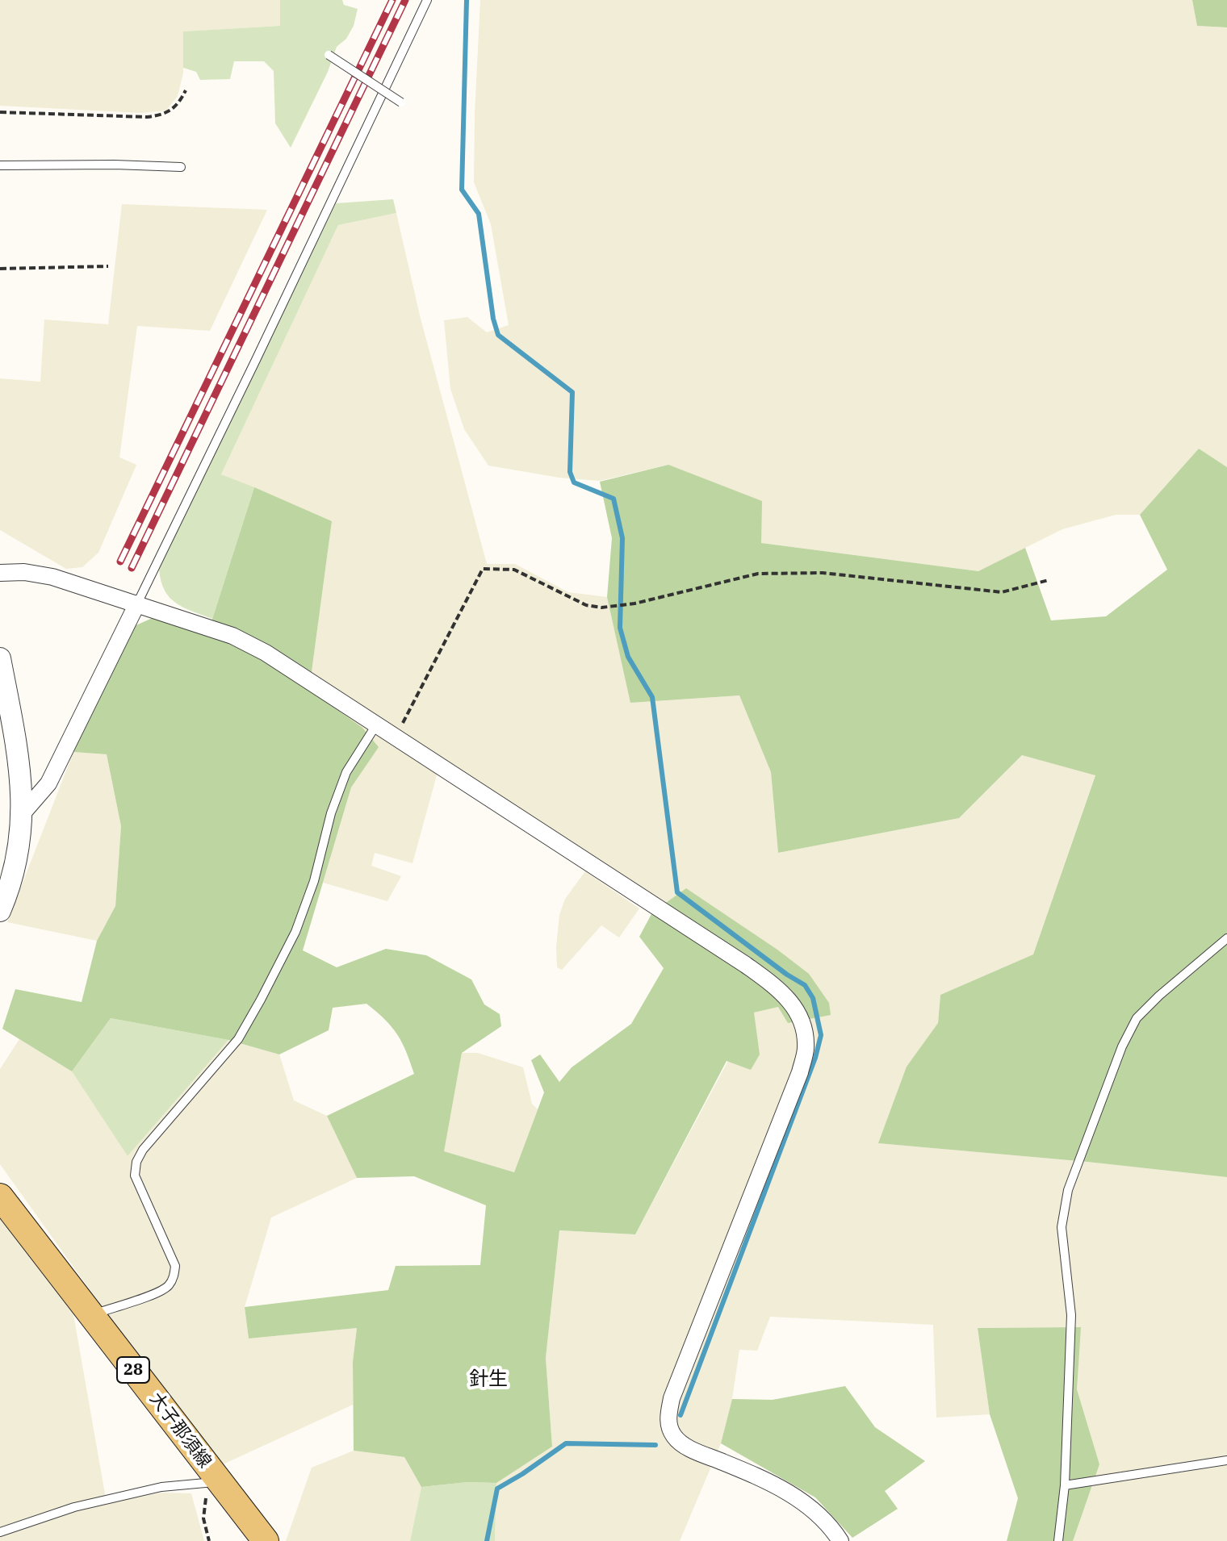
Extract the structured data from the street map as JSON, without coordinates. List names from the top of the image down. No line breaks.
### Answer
{"streets":{"main road":["28","大子那須線"]},"districts":["針生"]}
